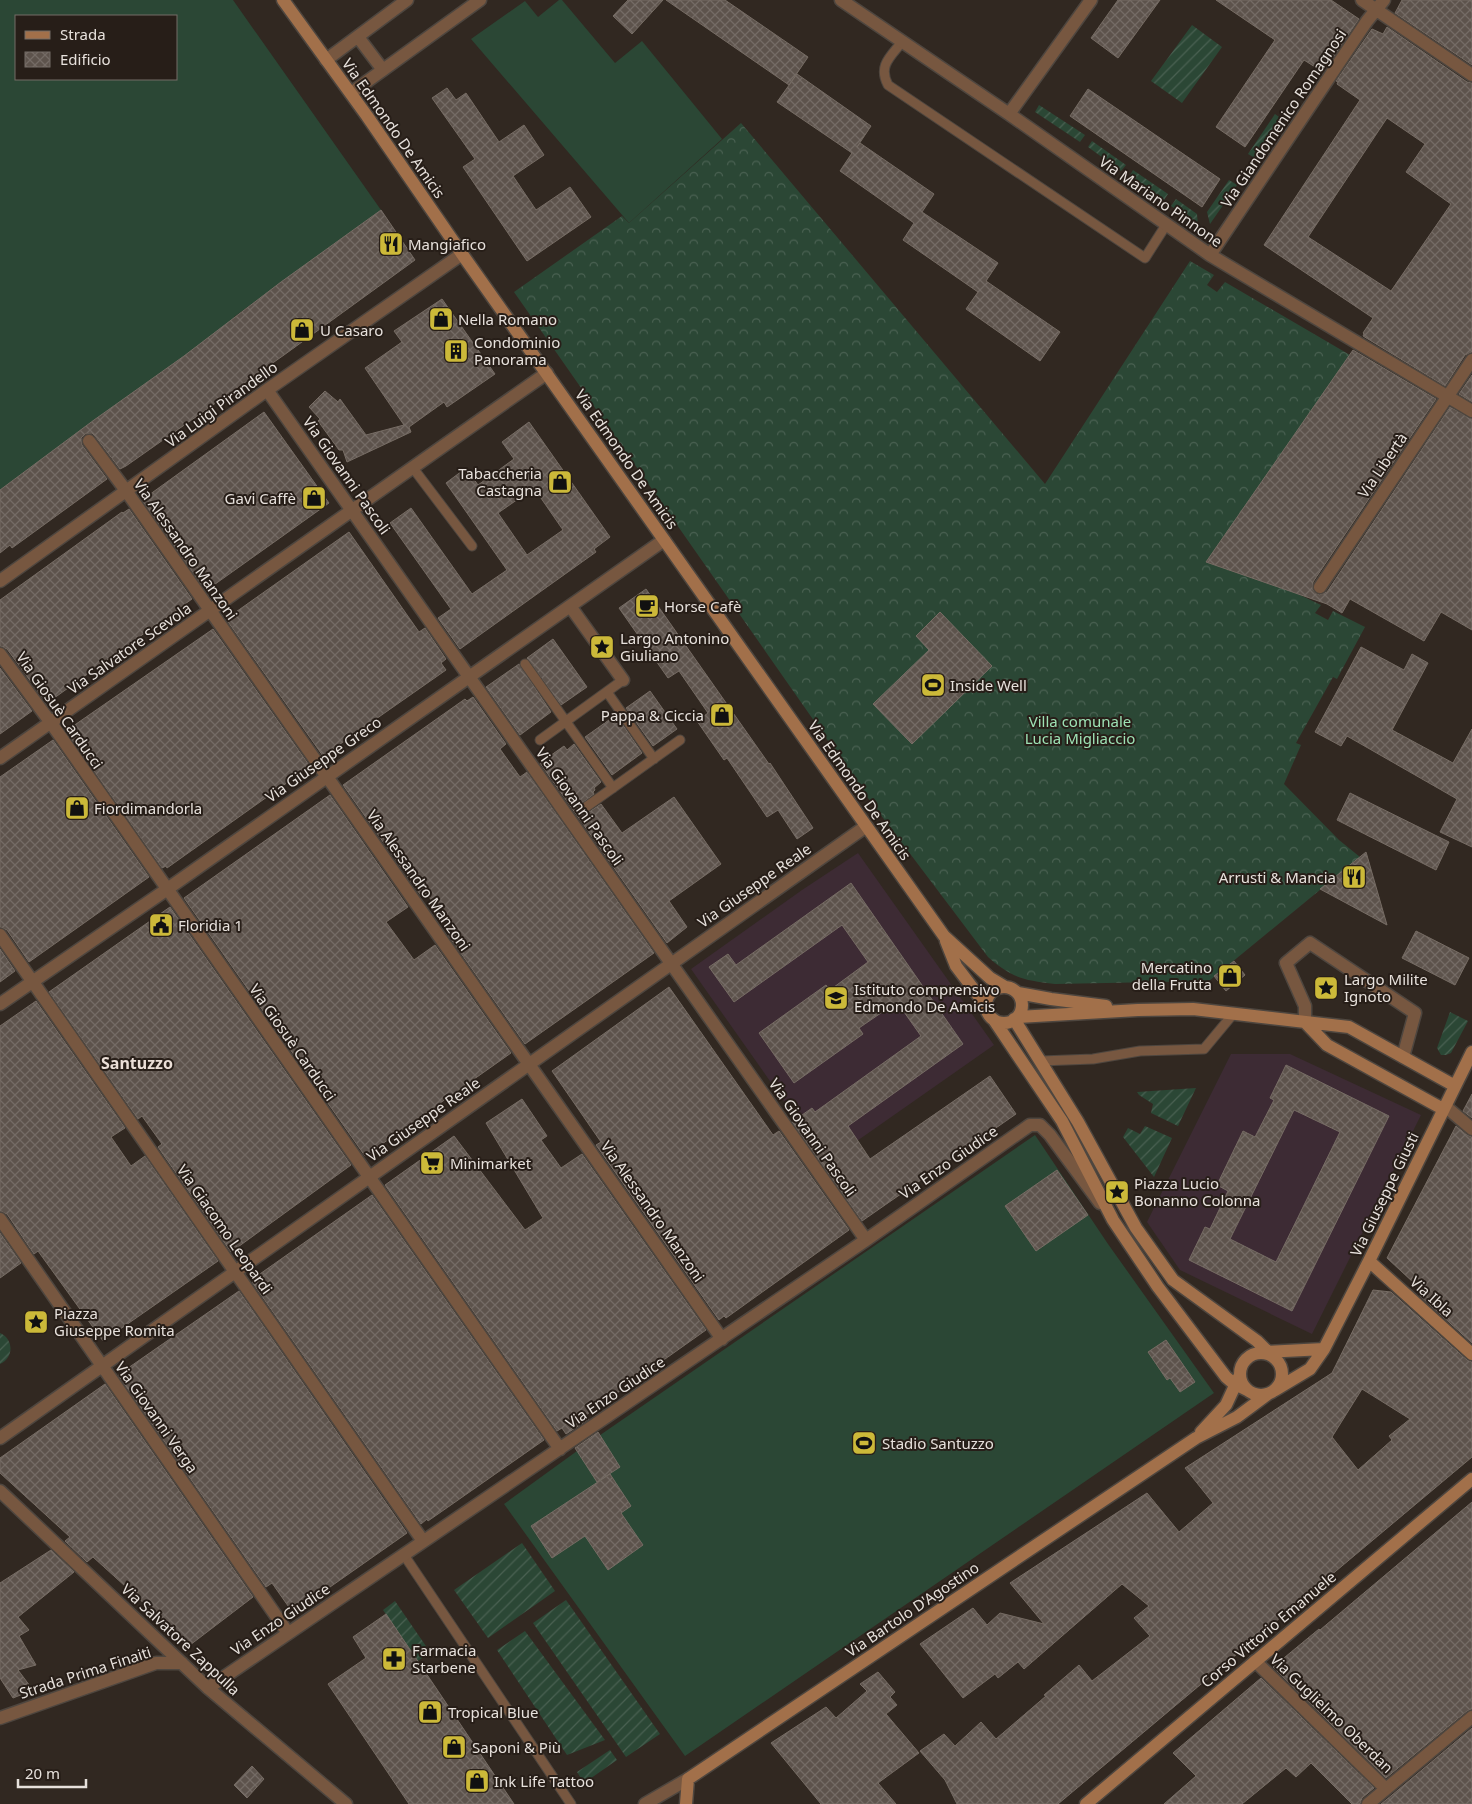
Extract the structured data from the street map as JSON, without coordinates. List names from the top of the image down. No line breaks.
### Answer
{"streets":{"main road":["Via Edmondo De Amicis","Via Giuseppe Giusti","Via Ibla","Via Bartolo D'Agostino","Corso Vittorio Emanuele"],"street":["Via Giandomenico Romagnosi","Via Mariano Pinnone","Via Luigi Pirandello","Via Libertà","Via Giovanni Pascoli","Via Alessandro Manzoni","Via Salvatore Scevola","Via Giosuè Carducci","Via Giuseppe Greco","Via Giuseppe Reale","Via Enzo Giudice","Via Giacomo Leopardi","Via Giovanni Verga","Via Salvatore Zappulla","Strada Prima Finaiti","Via Guglielmo Oberdan"]},"crossings":[["Via Giandomenico Romagnosi","Via Mariano Pinnone"],["Via Edmondo De Amicis","Via Luigi Pirandello"],["Via Edmondo De Amicis","Via Salvatore Scevola"],["Via Edmondo De Amicis","Via Giuseppe Greco"],["Via Edmondo De Amicis","Via Giuseppe Reale"],["Via Mariano Pinnone","Via Libertà"],["Via Luigi Pirandello","Via Giovanni Pascoli"],["Via Luigi Pirandello","Via Alessandro Manzoni"],["Via Giovanni Pascoli","Via Salvatore Scevola"],["Via Giovanni Pascoli","Via Giuseppe Greco"],["Via Giovanni Pascoli","Via Giuseppe Reale"],["Via Giovanni Pascoli","Via Enzo Giudice"],["Via Alessandro Manzoni","Via Salvatore Scevola"],["Via Alessandro Manzoni","Via Giuseppe Greco"],["Via Alessandro Manzoni","Via Giuseppe Reale"],["Via Alessandro Manzoni","Via Enzo Giudice"],["Via Salvatore Scevola","Via Giosuè Carducci"],["Via Giosuè Carducci","Via Giuseppe Greco"],["Via Giosuè Carducci","Via Giuseppe Reale"],["Via Giosuè Carducci","Via Enzo Giudice"],["Via Giuseppe Greco","Via Giacomo Leopardi"],["Via Giuseppe Reale","Via Giacomo Leopardi"],["Via Giuseppe Reale","Via Giovanni Verga"],["Via Enzo Giudice","Via Giacomo Leopardi"],["Via Enzo Giudice","Via Giovanni Verga"],["Via Enzo Giudice","Via Salvatore Zappulla"],["Via Giuseppe Giusti","Via Ibla"],["Via Giuseppe Giusti","Via Bartolo D'Agostino"],["Corso Vittorio Emanuele","Via Guglielmo Oberdan"],["Via Salvatore Zappulla","Strada Prima Finaiti"]],"districts":["Santuzzo"],"parks":["Villa comunale Lucia Migliaccio"],"places":{"restaurant":["Mangiafico","Arrusti & Mancia"],"shop":["Nella Romano","U Casaro","Tabaccheria Castagna","Gavi Caffè","Pappa & Ciccia","Fiordimandorla","Mercatino della Frutta","Tropical Blue","Saponi & Più","Ink Life Tattoo"],"building":["Condominio Panorama"],"cafe":["Horse Cafè"],"place":["Largo Antonino Giuliano","Largo Milite Ignoto","Piazza Lucio Bonanno Colonna","Piazza Giuseppe Romita"],"sports":["Inside Well","Stadio Santuzzo"],"public building":["Floridia 1"],"school or university":["Istituto comprensivo Edmondo De Amicis"],"supermarket":["Minimarket"],"pharmacy":["Farmacia Starbene"]},"legend":["Strada","Edificio"],"scale_bar":"20 m"}
